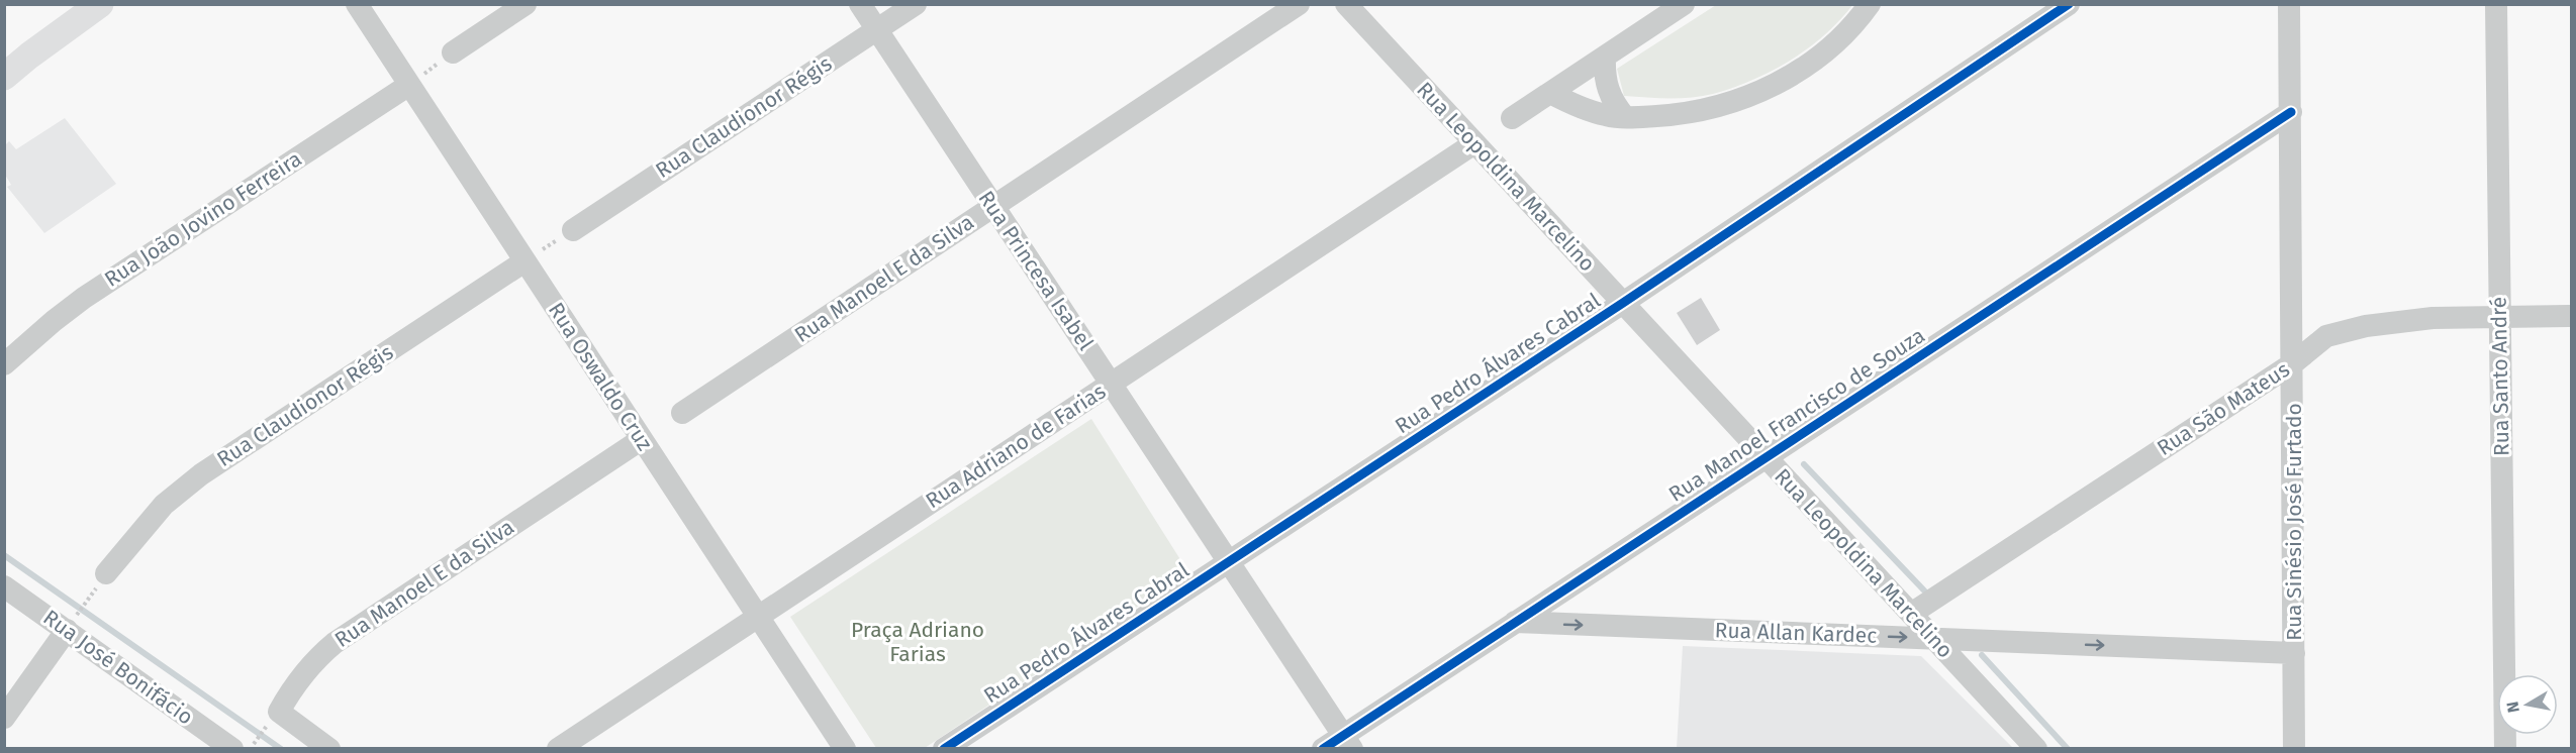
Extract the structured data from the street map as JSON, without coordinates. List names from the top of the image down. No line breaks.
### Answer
{"streets":{"street":["Rua Claudionor Régis","Rua Leopoldina Marcelino","Rua João Jovino Ferreira","Rua Princesa Isabel","Rua Manoel E da Silva","Rua Pedro Álvares Cabral","Rua Oswaldo Cruz","Rua Santo André","Rua São Mateus","Rua Manoel Francisco de Souza","Rua Adriano de Farias","Rua Sinésio José Furtado","Rua Allan Kardec","Rua José Bonifácio"]},"crossings":[["Rua Claudionor Régis","Rua Princesa Isabel"],["Rua Claudionor Régis","Rua Oswaldo Cruz"],["Rua Leopoldina Marcelino","Rua Pedro Álvares Cabral"],["Rua Leopoldina Marcelino","Rua São Mateus"],["Rua Leopoldina Marcelino","Rua Manoel Francisco de Souza"],["Rua Leopoldina Marcelino","Rua Adriano de Farias"],["Rua Leopoldina Marcelino","Rua Allan Kardec"],["Rua João Jovino Ferreira","Rua Oswaldo Cruz"],["Rua Princesa Isabel","Rua Manoel E da Silva"],["Rua Princesa Isabel","Rua Pedro Álvares Cabral"],["Rua Princesa Isabel","Rua Manoel Francisco de Souza"],["Rua Princesa Isabel","Rua Adriano de Farias"],["Rua Manoel E da Silva","Rua Oswaldo Cruz"],["Rua Oswaldo Cruz","Rua Adriano de Farias"],["Rua Santo André","Rua São Mateus"],["Rua São Mateus","Rua Sinésio José Furtado"],["Rua Manoel Francisco de Souza","Rua Sinésio José Furtado"],["Rua Manoel Francisco de Souza","Rua Allan Kardec"],["Rua Sinésio José Furtado","Rua Allan Kardec"]],"one_way":["Rua Allan Kardec"],"parks":["Praça Adriano Farias"],"north":"left"}
